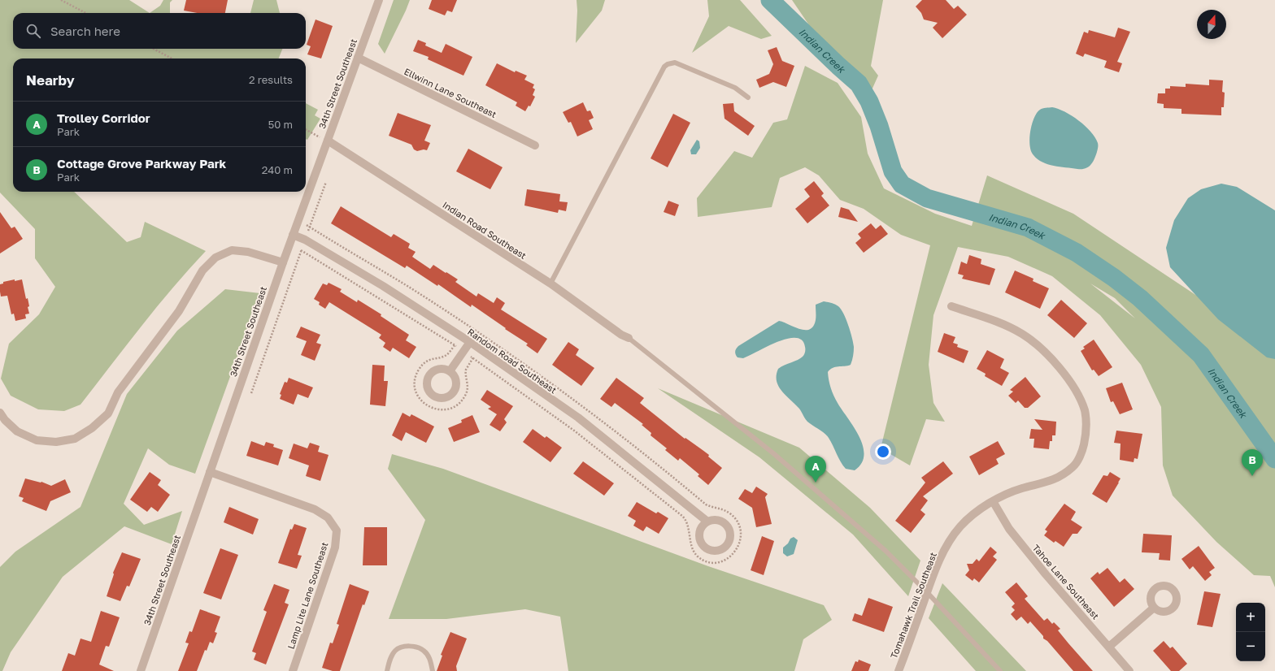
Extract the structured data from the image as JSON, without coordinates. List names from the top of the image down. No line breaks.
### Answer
{"streets":{"street":["34th Street Southeast","Ellwinn Lane Southeast","Indian Road Southeast","Random Road Southeast","Tahoe Lane Southeast","Lamp Lite Lane Southeast","Tomahawk Trail Southeast"]},"crossings":[["34th Street Southeast","Ellwinn Lane Southeast"],["34th Street Southeast","Indian Road Southeast"],["34th Street Southeast","Random Road Southeast"],["34th Street Southeast","Lamp Lite Lane Southeast"],["Tahoe Lane Southeast","Tomahawk Trail Southeast"]],"water":["Indian Creek"],"north":"top","page":{"search":"Search here","heading":["Nearby","2 results"],"list":[{"mark":"A","name":"Trolley Corridor","note":"Park","value":"50 m"},{"mark":"B","name":"Cottage Grove Parkway Park","note":"Park","value":"240 m"}],"pins":["B","A"],"map_buttons":["+","−"]}}
